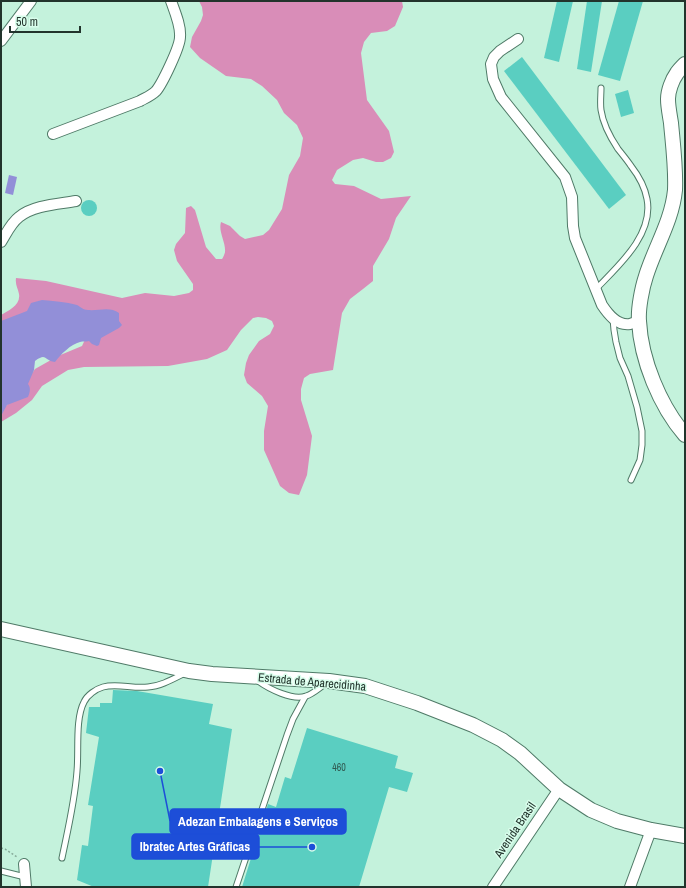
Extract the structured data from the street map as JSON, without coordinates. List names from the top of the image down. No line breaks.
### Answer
{"streets":{"street":["Estrada de Aparecidinha","Avenida Brasil"]},"crossings":[["Estrada de Aparecidinha","Avenida Brasil"]],"places":["Adezan Embalagens e Serviços","Ibratec Artes Gráficas"],"house_numbers":["460"],"scale_bar":"50 m"}
